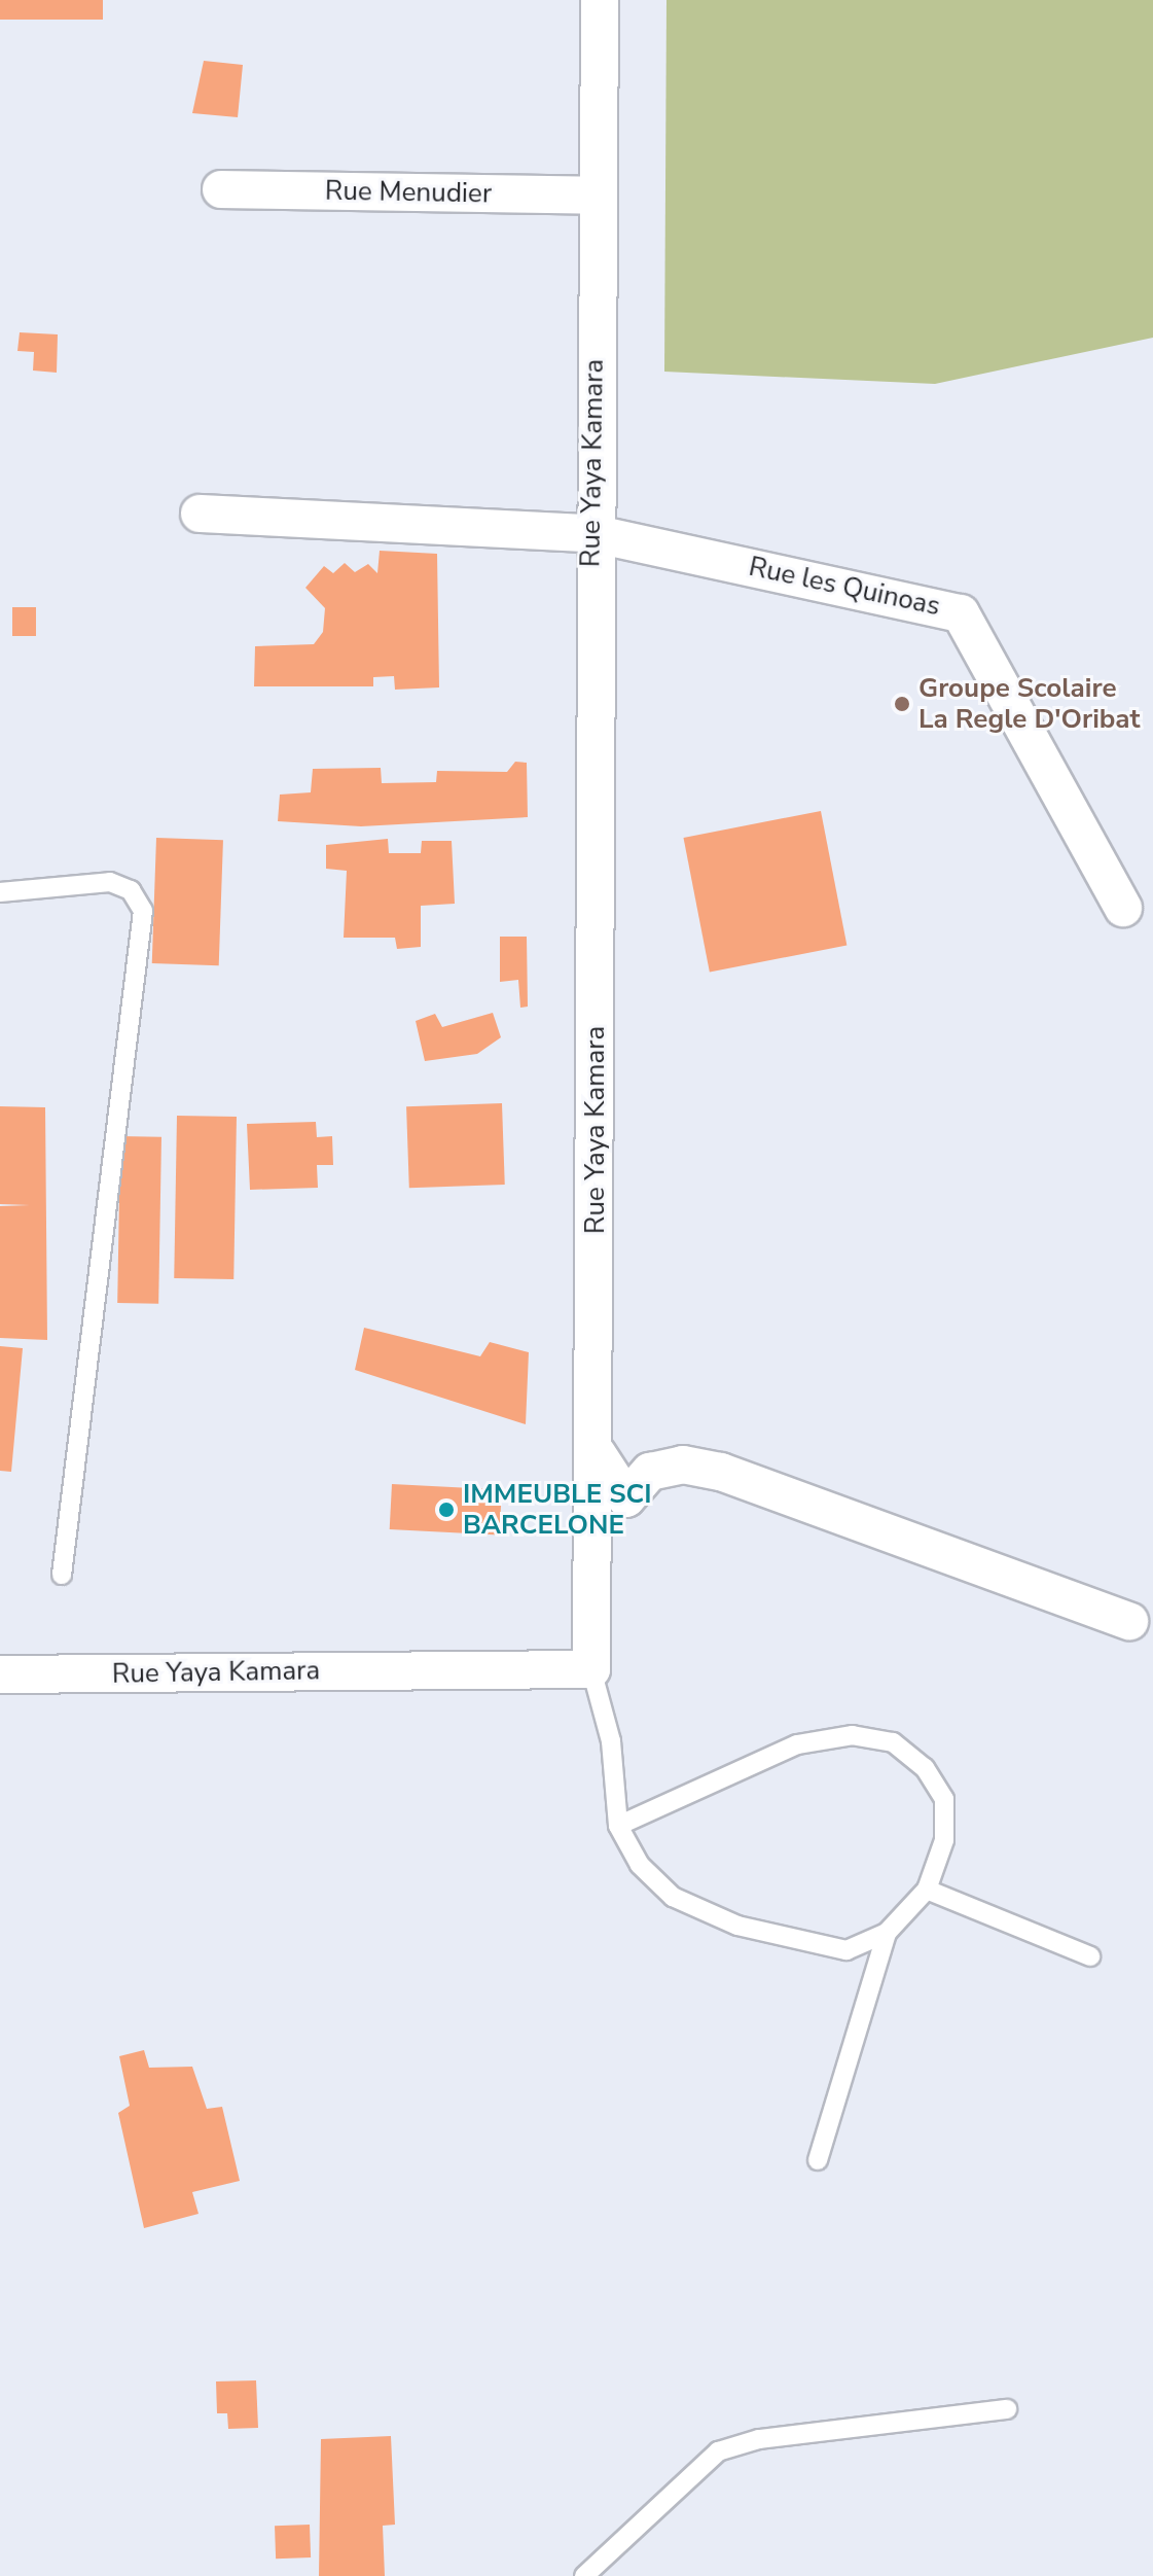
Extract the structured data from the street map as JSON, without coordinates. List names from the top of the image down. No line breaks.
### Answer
{"streets":{"street":["Rue Menudier","Rue Yaya Kamara","Rue les Quinoas"]},"crossings":[["Rue Menudier","Rue Yaya Kamara"],["Rue Yaya Kamara","Rue les Quinoas"]],"places":["Groupe Scolaire La Regle D'Oribat","IMMEUBLE SCI BARCELONE"]}
